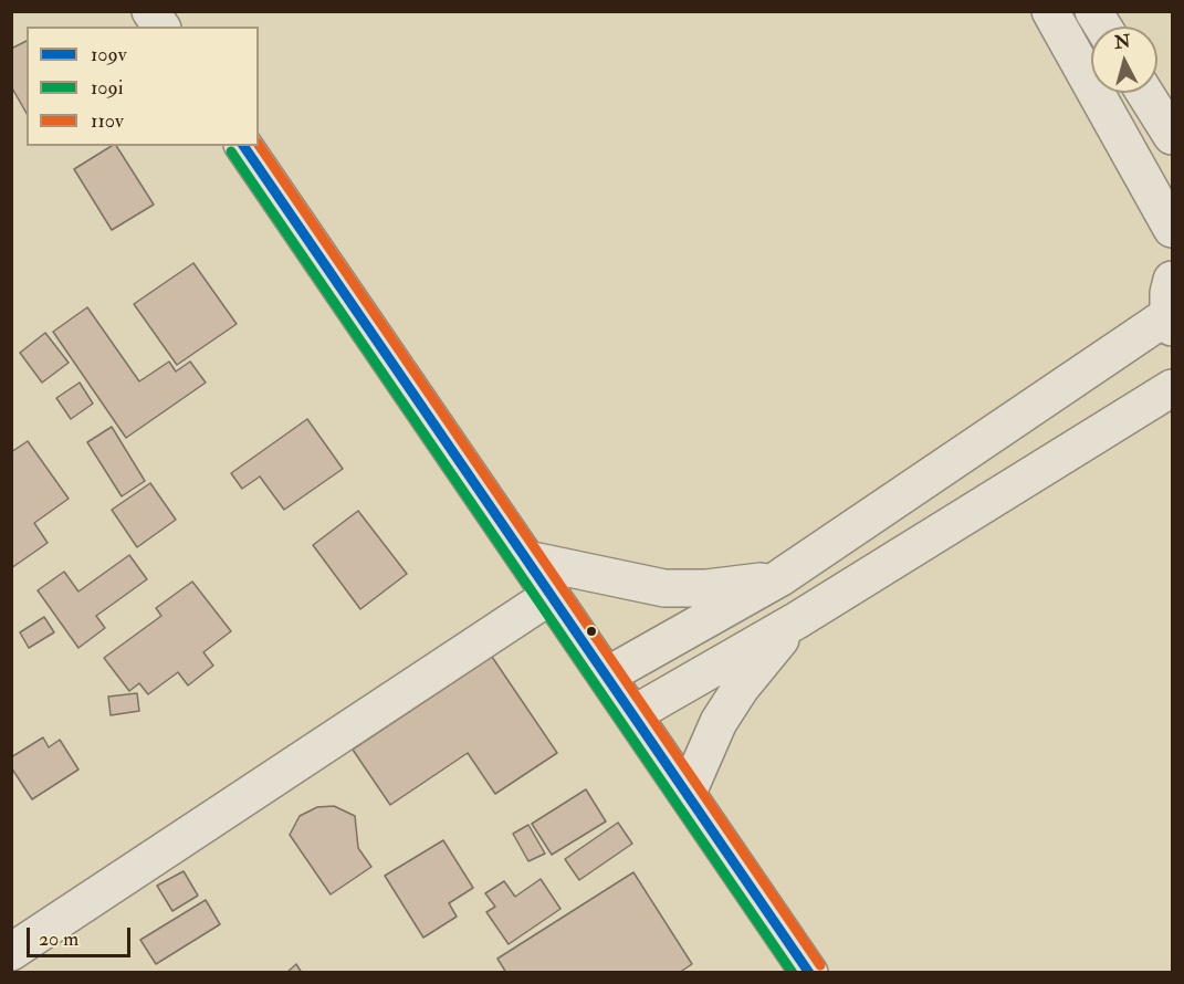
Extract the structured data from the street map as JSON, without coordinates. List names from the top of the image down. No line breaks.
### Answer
{"lines":["transit line 110v","transit line 109v","transit line 109i"],"legend":["109v","109i","110v"],"scale_bar":"20 m","north":"top"}
